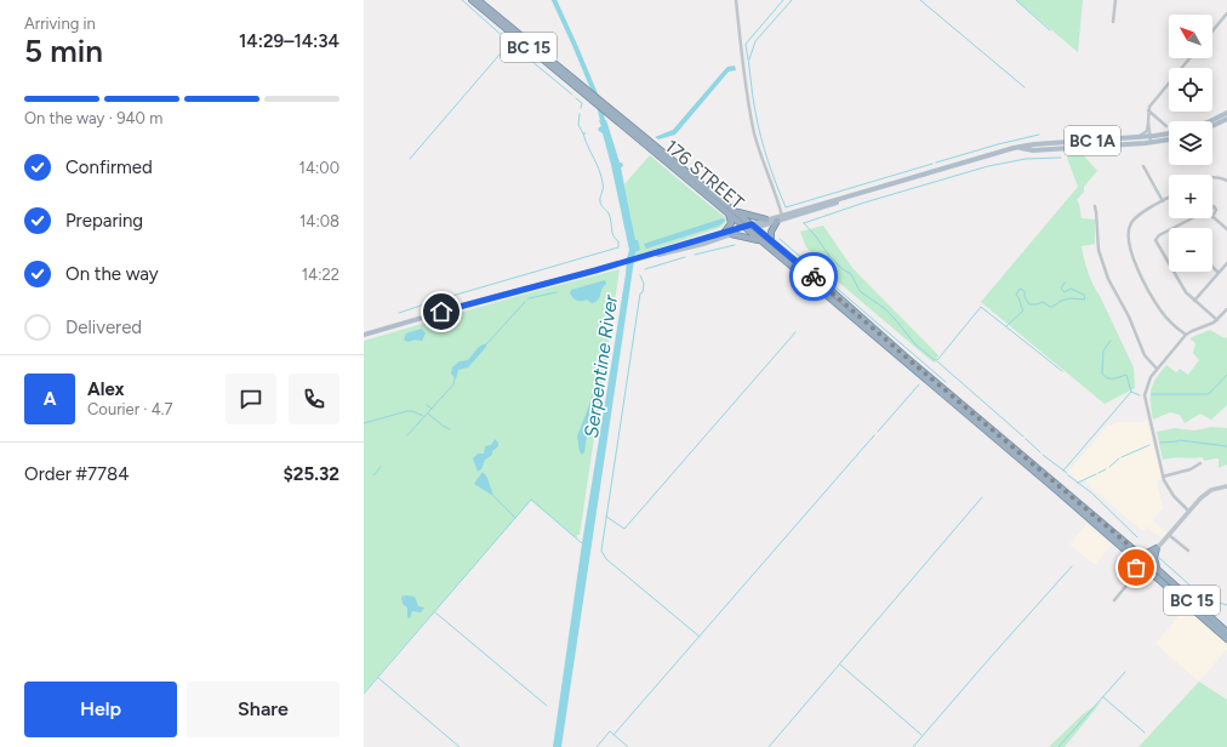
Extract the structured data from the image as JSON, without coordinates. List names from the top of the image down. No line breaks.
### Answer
{"streets":{"highway":["BC 15","176 STREET"],"main road":["BC 1A"]},"crossings":[["BC 15","176 STREET"],["BC 1A","176 STREET"]],"water":["Serpentine River"],"north":"top left","page":{"heading":["5 min","Arriving in","14:29–14:34"],"panel":["Alex","Courier · 4.7","Order #7784","$25.32"],"map_buttons":["+","−"],"bar":"On the way · 940 m","list":[["Confirmed","14:00"],["Preparing","14:08"],["On the way","14:22"],"Delivered"],"round":"A","buttons":["Help","Share"]}}
